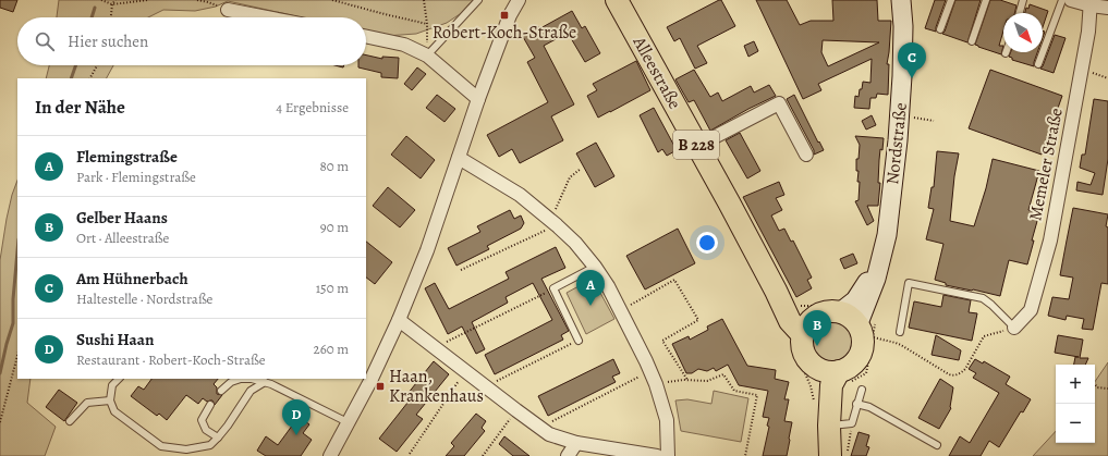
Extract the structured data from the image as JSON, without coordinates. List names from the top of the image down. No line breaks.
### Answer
{"streets":{"main road":["Alleestraße","B 228"],"street":["Nordstraße","Memeler Straße"]},"crossings":[["Alleestraße","Nordstraße"],["Alleestraße","B 228"],["Nordstraße","B 228"]],"places":{"transit":["Robert-Koch-Straße","Haan, Krankenhaus"]},"north":"bottom right","page":{"search":"Hier suchen","pins":["C","A","B","D"],"heading":["In der Nähe","4 Ergebnisse"],"list":[{"mark":"A","name":"Flemingstraße","note":"Park · Flemingstraße","value":"80 m"},{"mark":"B","name":"Gelber Haans","note":"Ort · Alleestraße","value":"90 m"},{"mark":"C","name":"Am Hühnerbach","note":"Haltestelle · Nordstraße","value":"150 m"},{"mark":"D","name":"Sushi Haan","note":"Restaurant · Robert-Koch-Straße","value":"260 m"}],"map_buttons":["+","−"]}}
